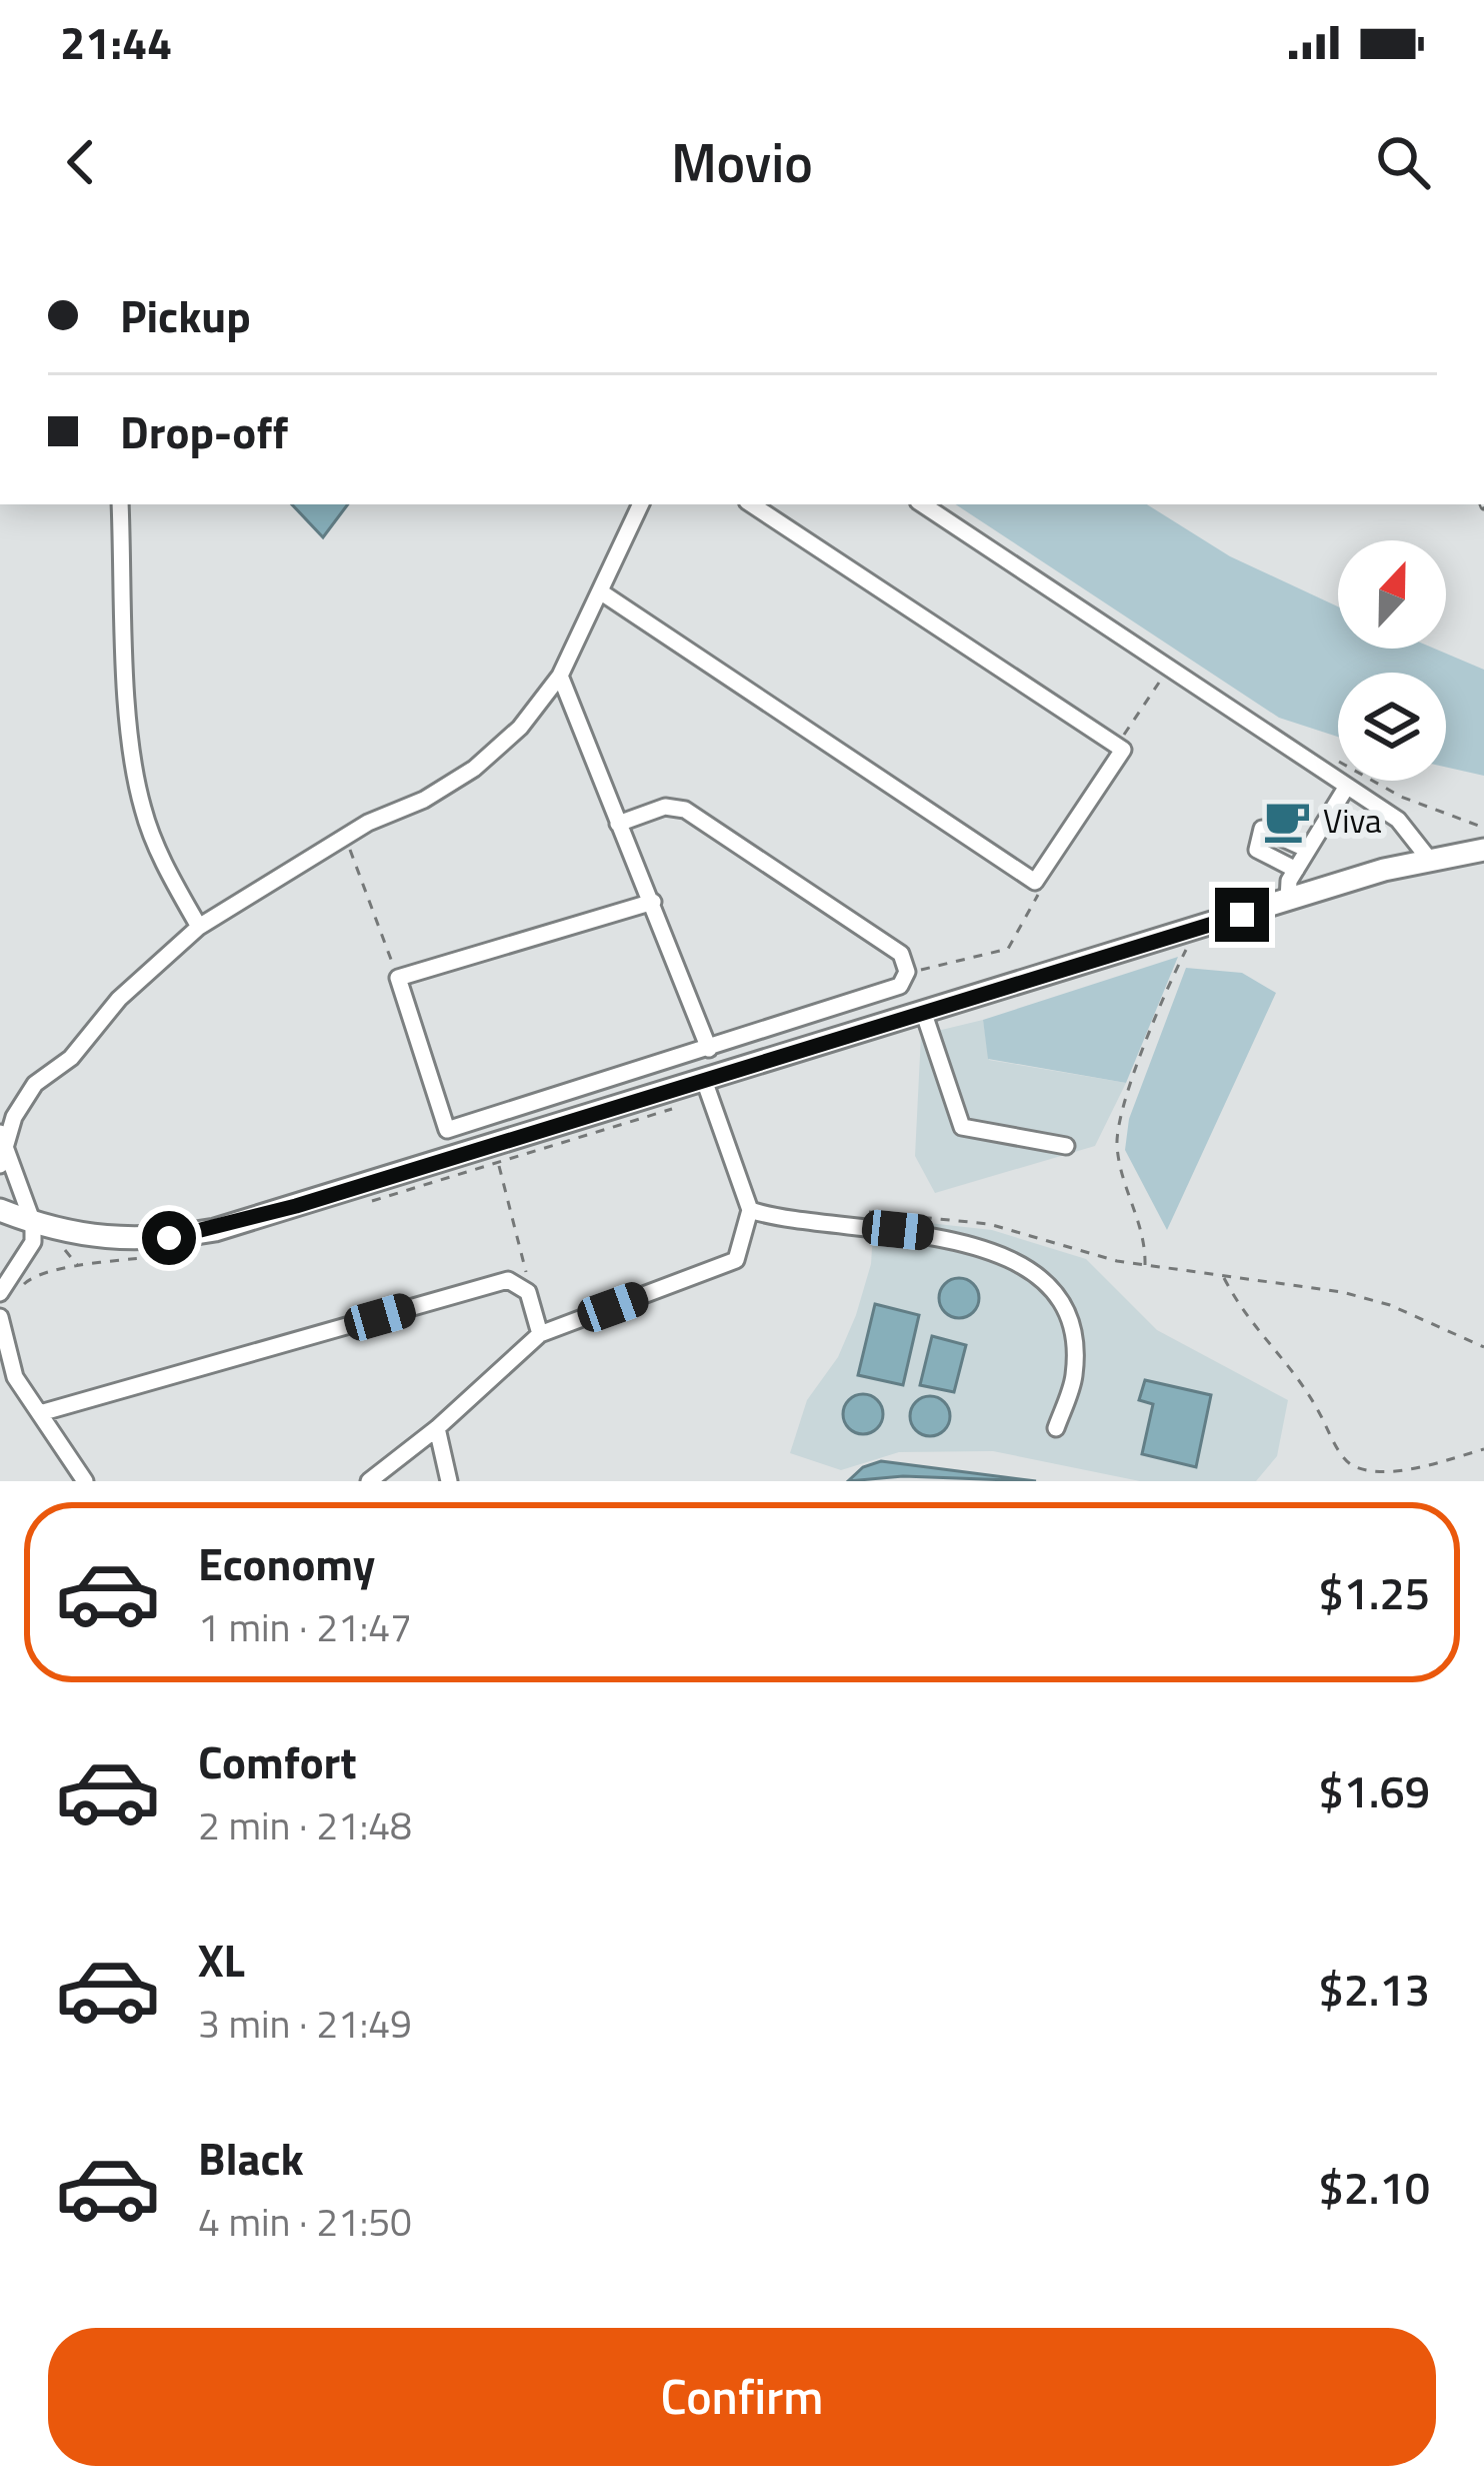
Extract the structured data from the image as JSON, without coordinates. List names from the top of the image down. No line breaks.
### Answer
{"places":{"cafe":["Viva"]},"north":"top","page":{"status":"21:44","header":"Movio","banner":["Pickup","Drop-off"],"list":[{"name":"Economy","note":"1 min · 21:47","value":"$1.25"},{"name":"Comfort","note":"2 min · 21:48","value":"$1.69"},{"name":"XL","note":"3 min · 21:49","value":"$2.13"},{"name":"Black","note":"4 min · 21:50","value":"$2.10"}],"buttons":"Confirm"}}
